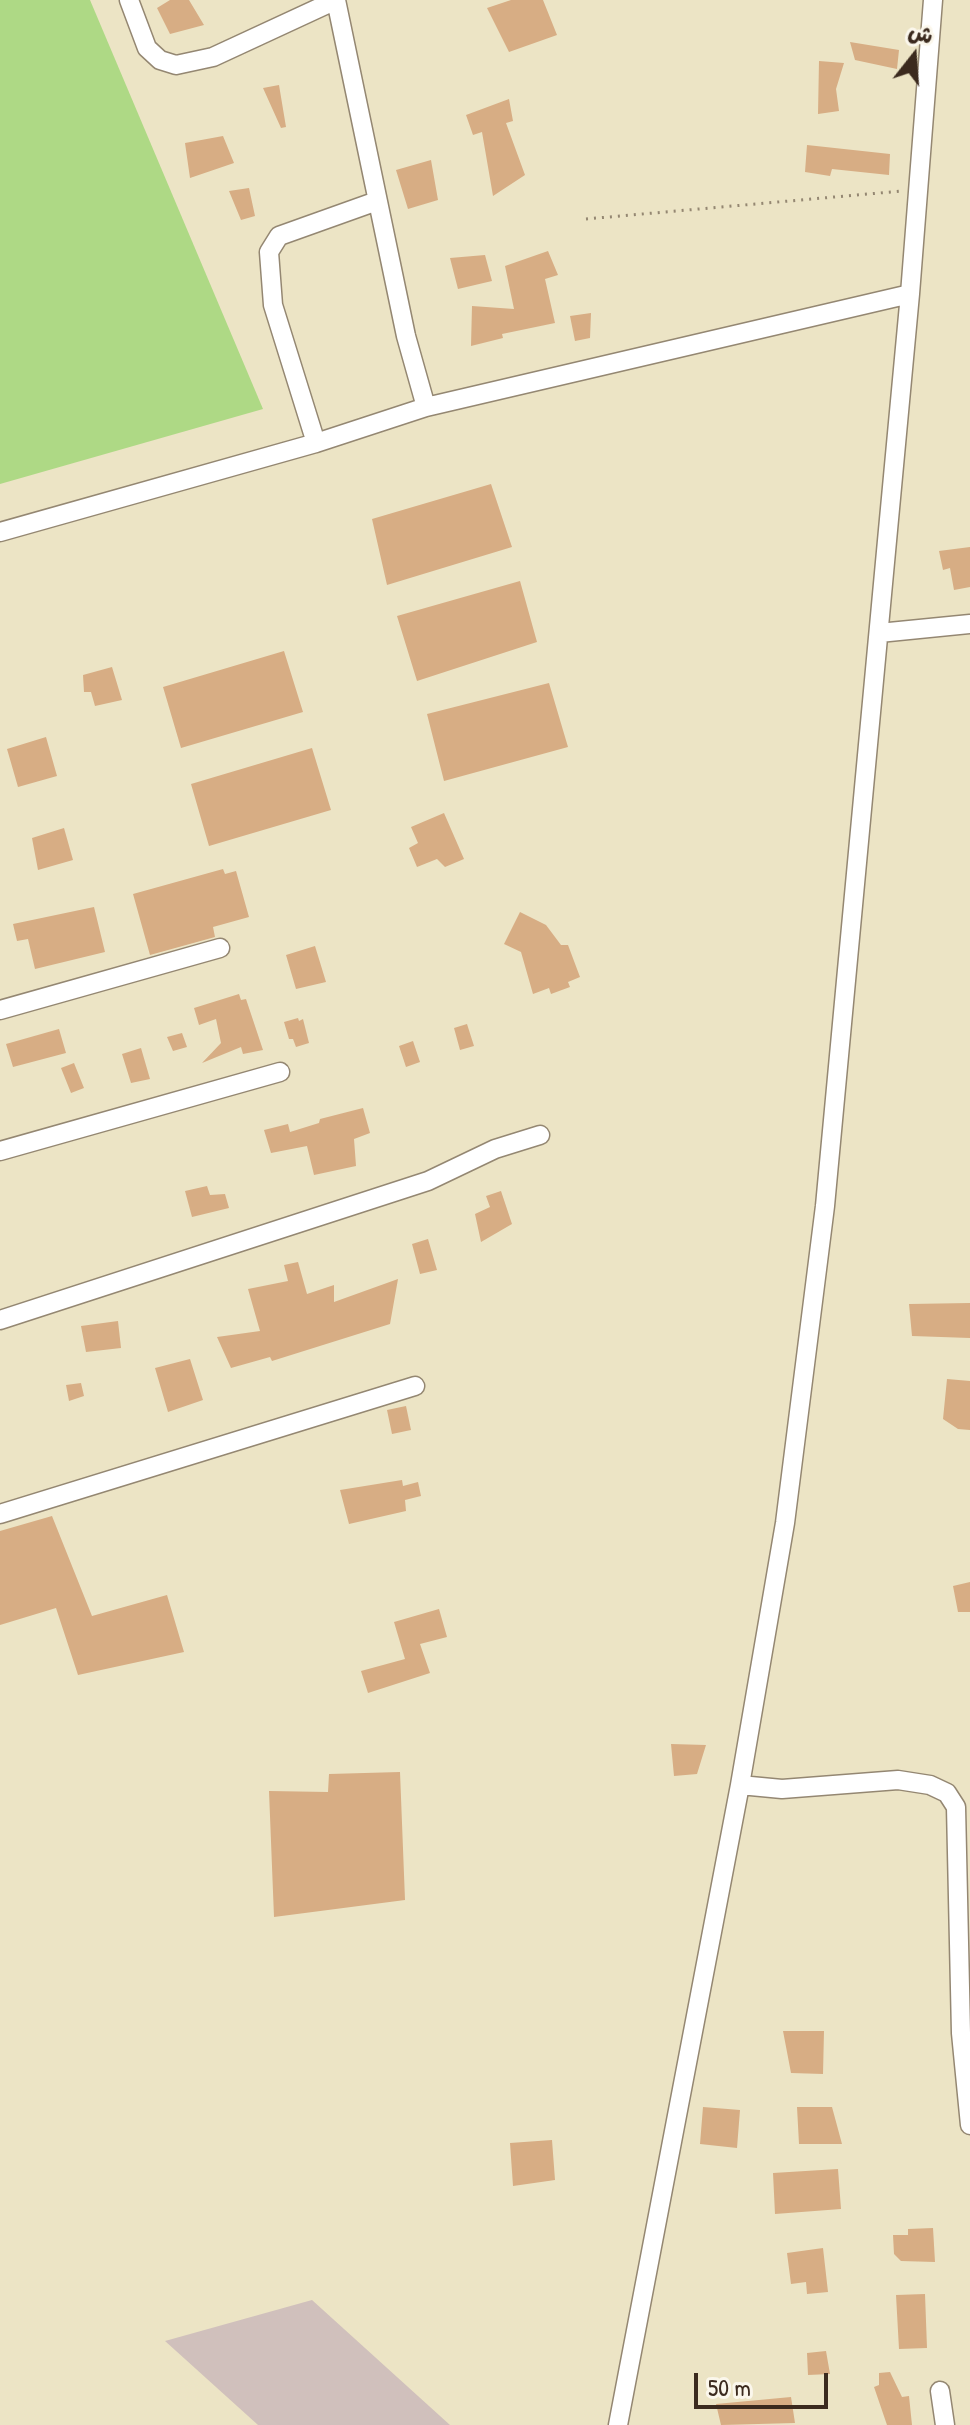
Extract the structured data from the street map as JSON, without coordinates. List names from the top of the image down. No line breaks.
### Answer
{"scale_bar":"50 m","north":"top"}
